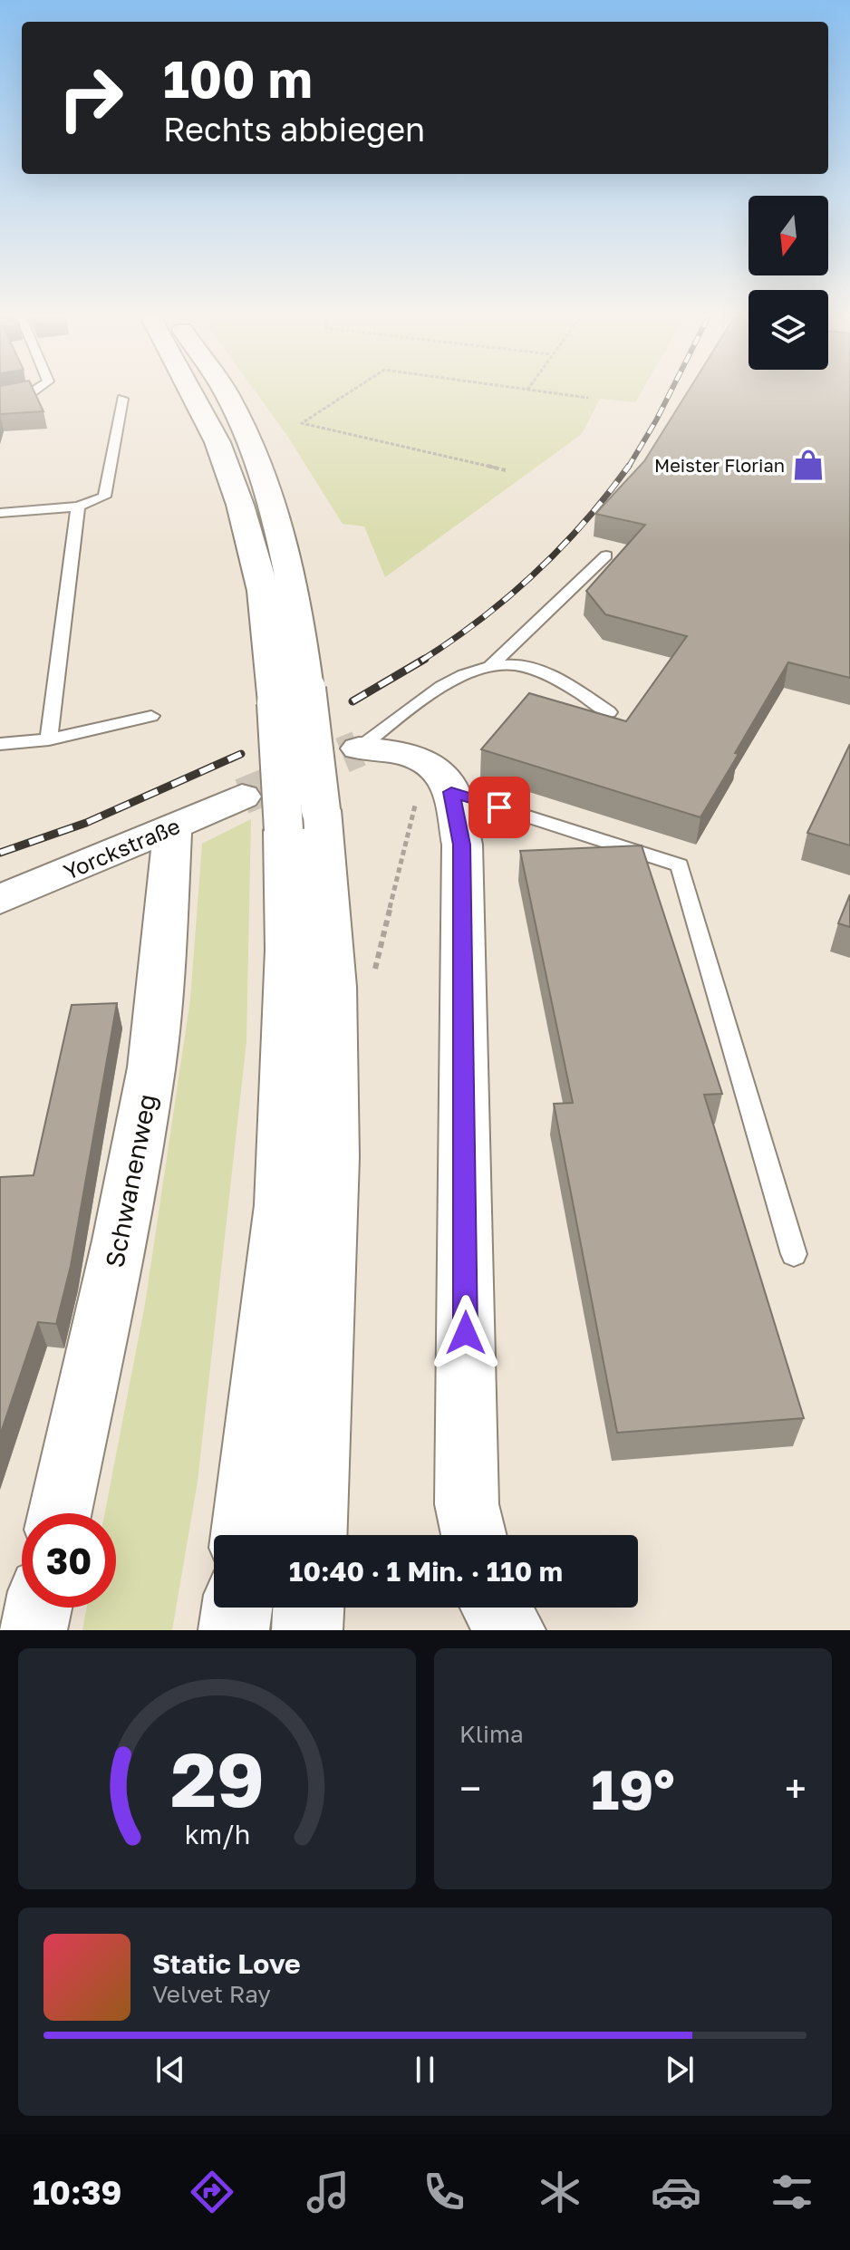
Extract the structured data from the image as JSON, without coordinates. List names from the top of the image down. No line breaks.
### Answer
{"streets":{"street":["Yorckstraße","Schwanenweg"]},"crossings":[["Yorckstraße","Schwanenweg"]],"places":{"shop":["Meister Florian"]},"north":"bottom","page":{"turn":["100 m","Rechts abbiegen"],"limit":"30","trip":"10:40 · 1 Min. · 110 m","tile":"Klima","heat":["−","19°","+"],"song":["Static Love","Velvet Ray"],"tabs":"10:39","gauge":["29","km/h"]}}
